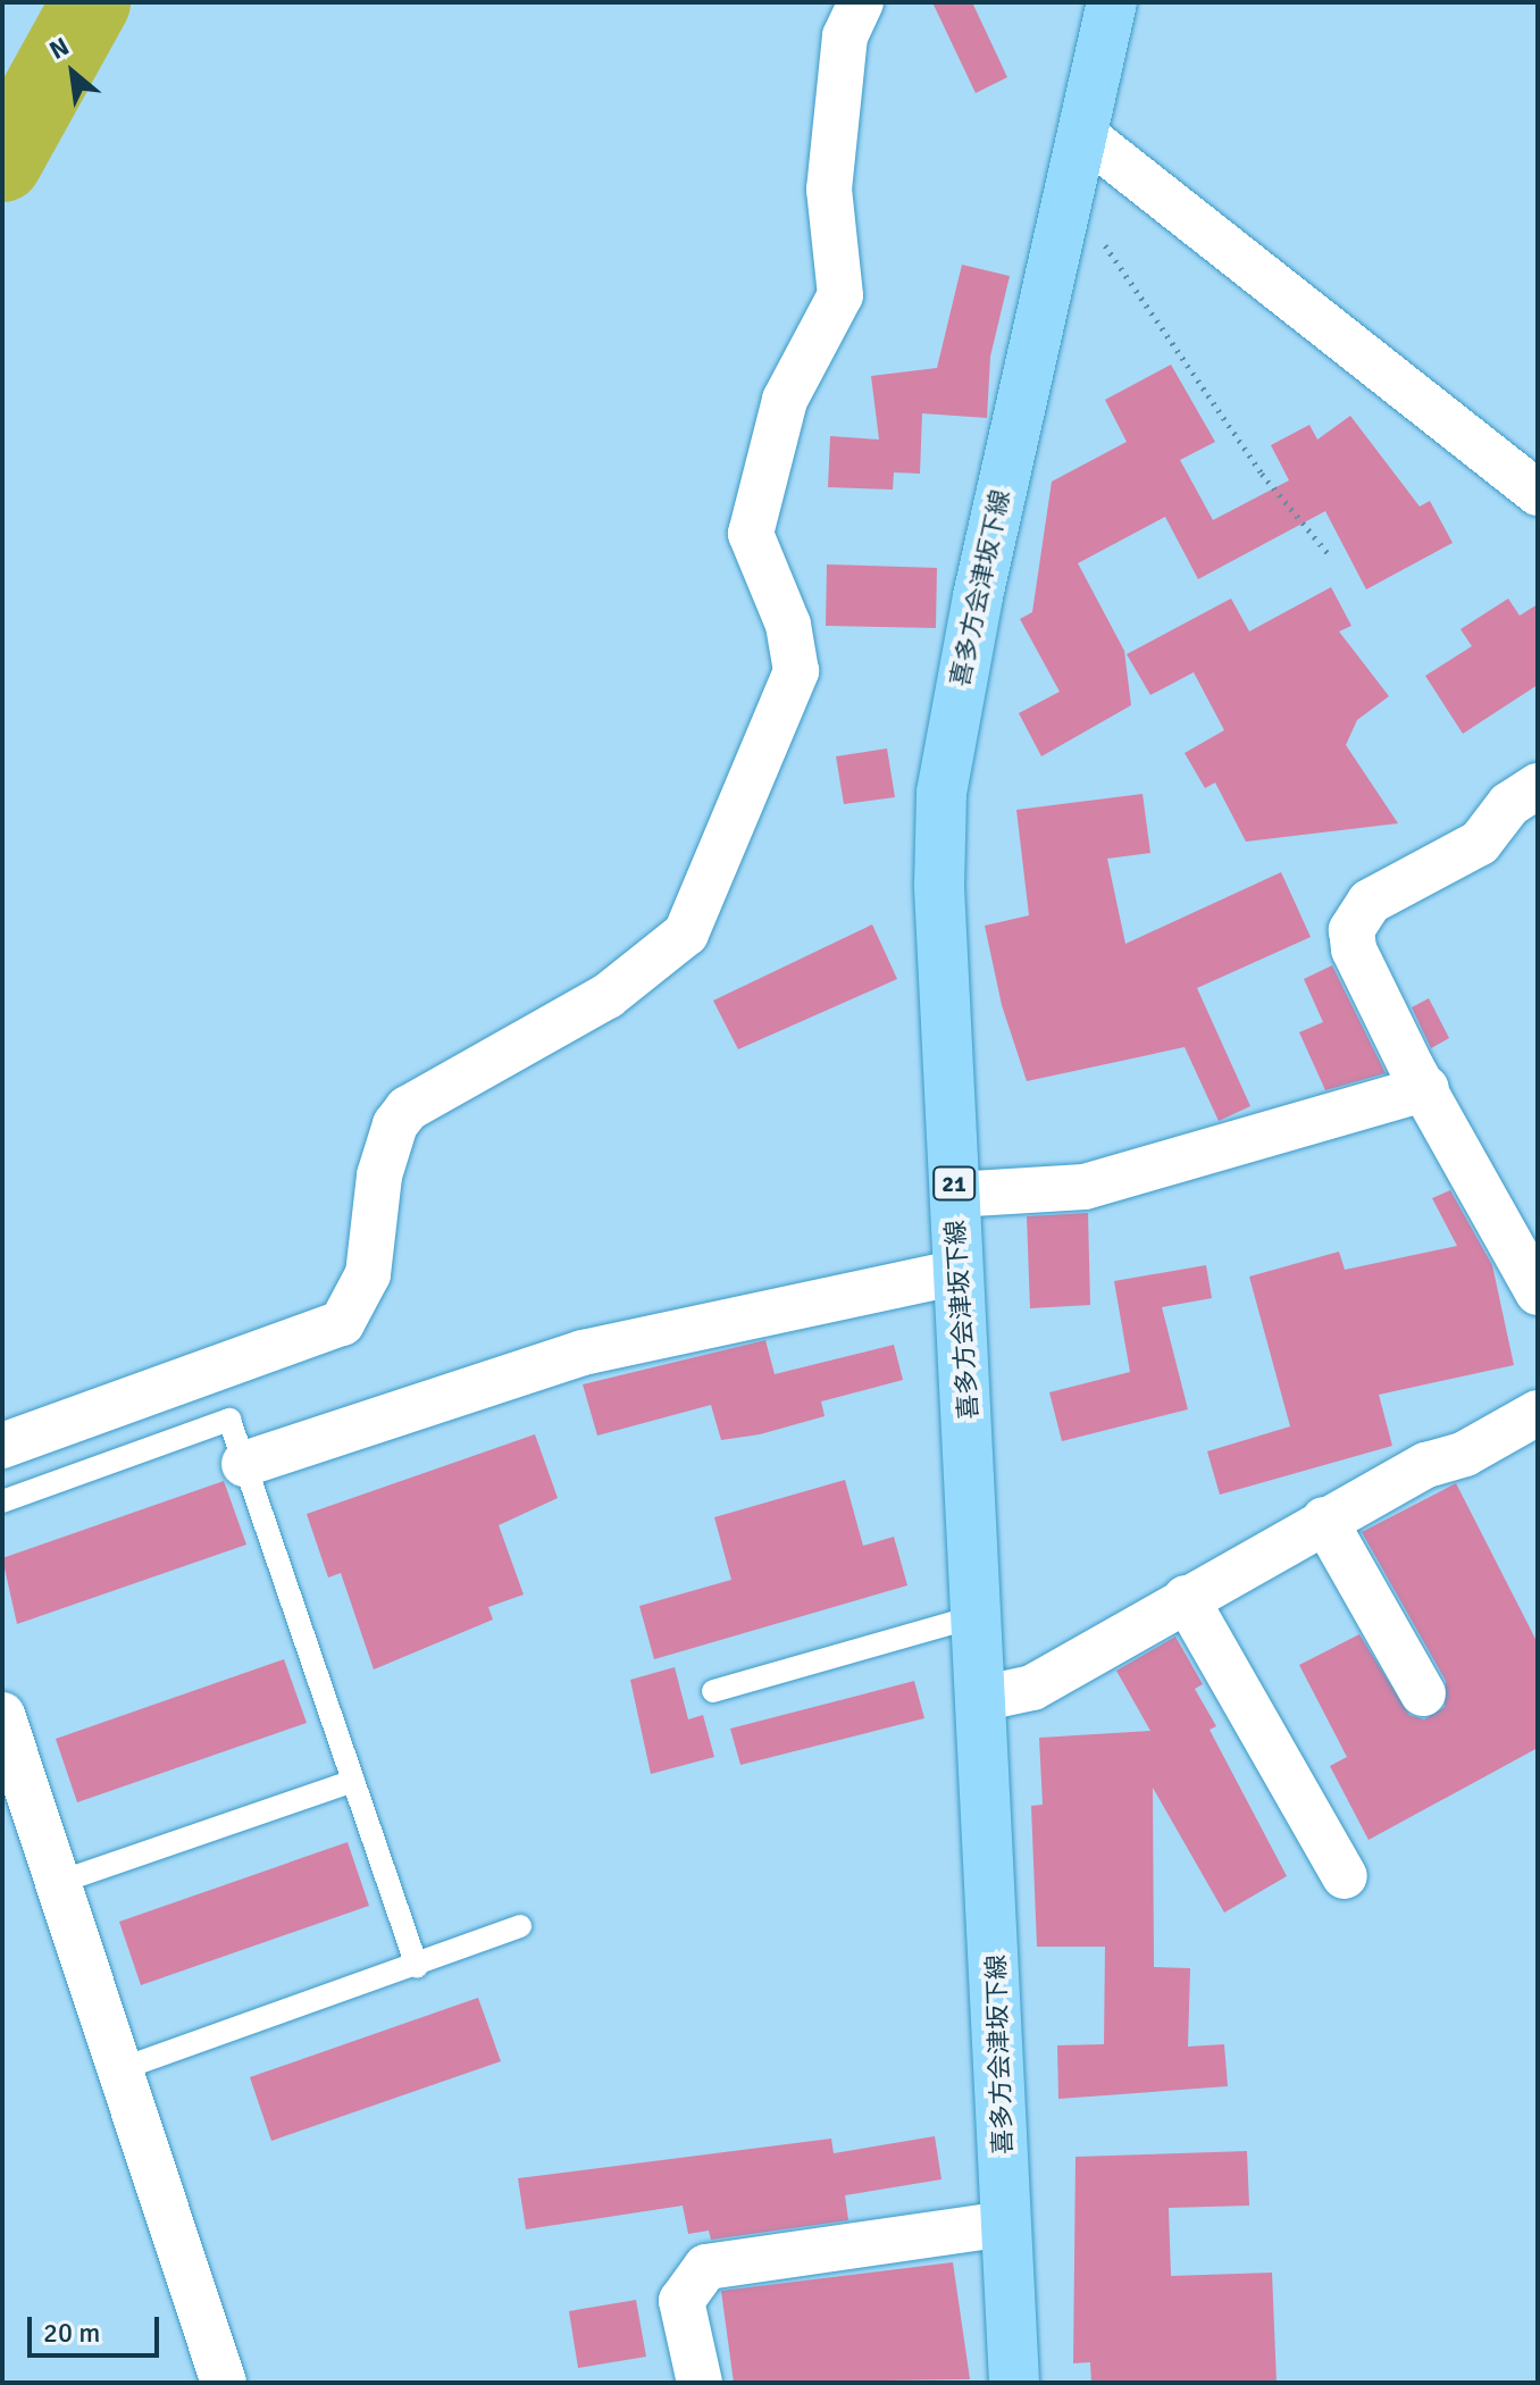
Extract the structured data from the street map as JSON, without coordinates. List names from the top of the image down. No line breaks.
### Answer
{"streets":{"main road":["喜多方会津坂下線","21"]},"scale_bar":"20 m","north":"top left"}
